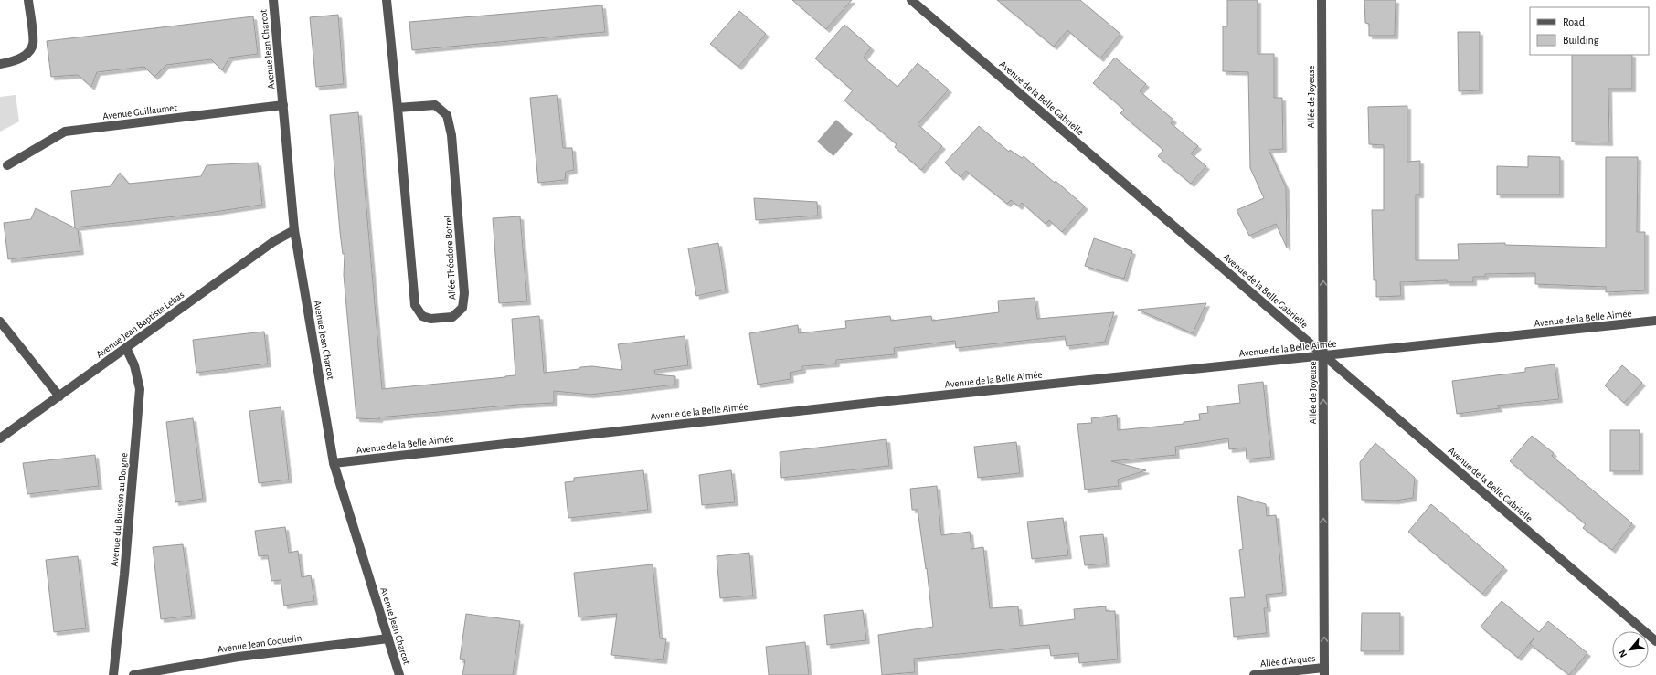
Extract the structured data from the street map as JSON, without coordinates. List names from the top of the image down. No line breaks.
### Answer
{"streets":{"street":["Avenue Jean Charcot","Allée de Joyeuse","Avenue de la Belle Gabrielle","Avenue Guillaumet","Allée Théodore Botrel","Avenue de la Belle Aimée","Avenue Jean Baptiste Lebas","Avenue du Buisson au Borgne","Avenue Jean Coquelin","Allée d'Arques"]},"crossings":[["Avenue Jean Charcot","Avenue Guillaumet"],["Avenue Jean Charcot","Avenue de la Belle Aimée"],["Avenue Jean Charcot","Avenue Jean Baptiste Lebas"],["Avenue Jean Charcot","Avenue Jean Coquelin"],["Allée de Joyeuse","Avenue de la Belle Gabrielle"],["Allée de Joyeuse","Avenue de la Belle Aimée"],["Allée de Joyeuse","Allée d'Arques"],["Avenue de la Belle Gabrielle","Avenue de la Belle Aimée"],["Avenue Jean Baptiste Lebas","Avenue du Buisson au Borgne"]],"one_way":["Allée de Joyeuse"],"legend":["Road","Building"],"north":"bottom left"}
